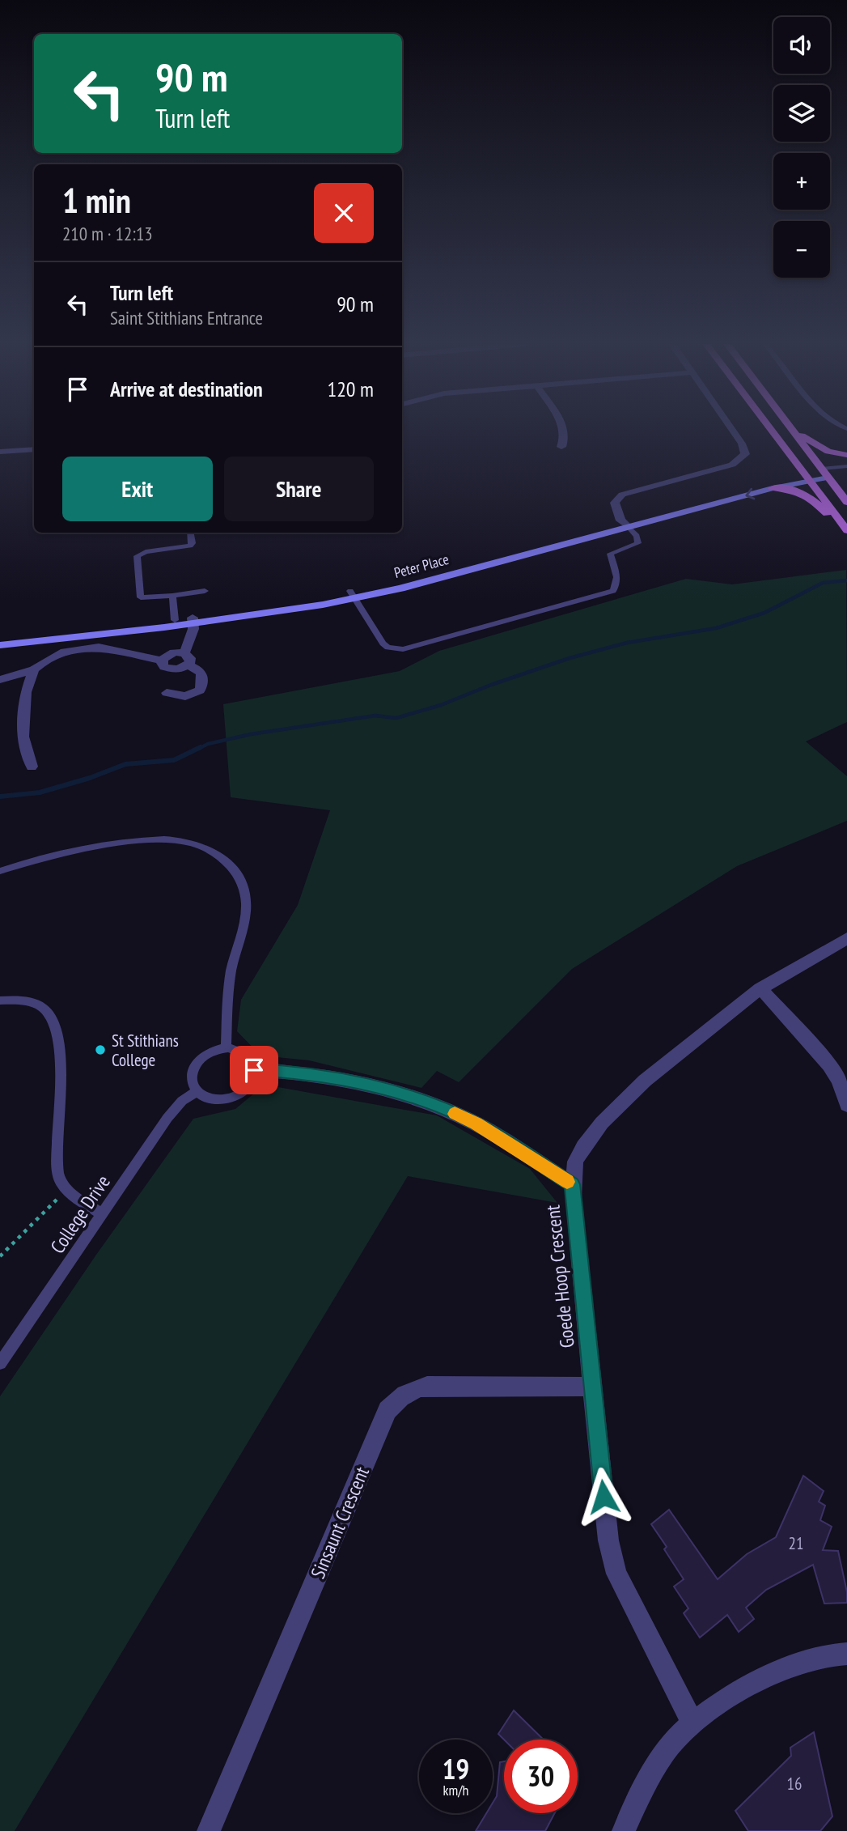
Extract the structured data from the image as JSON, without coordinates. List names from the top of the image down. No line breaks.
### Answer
{"streets":{"main road":["Peter Place"],"street":["Goede Hoop Crescent","Sinsaunt Crescent"],"lane":["College Drive"]},"crossings":[["Goede Hoop Crescent","Sinsaunt Crescent"]],"places":["St Stithians College"],"house_numbers":["21","16"],"page":{"map_buttons":["+","−"],"turn":["90 m","Turn left"],"heading":["1 min","210 m · 12:13"],"list":[{"name":"Turn left","note":"Saint Stithians Entrance","value":"90 m"},{"name":"Arrive at destination","value":"120 m"}],"buttons":["Exit","Share"],"speed":"19 km/h","limit":"30"}}
